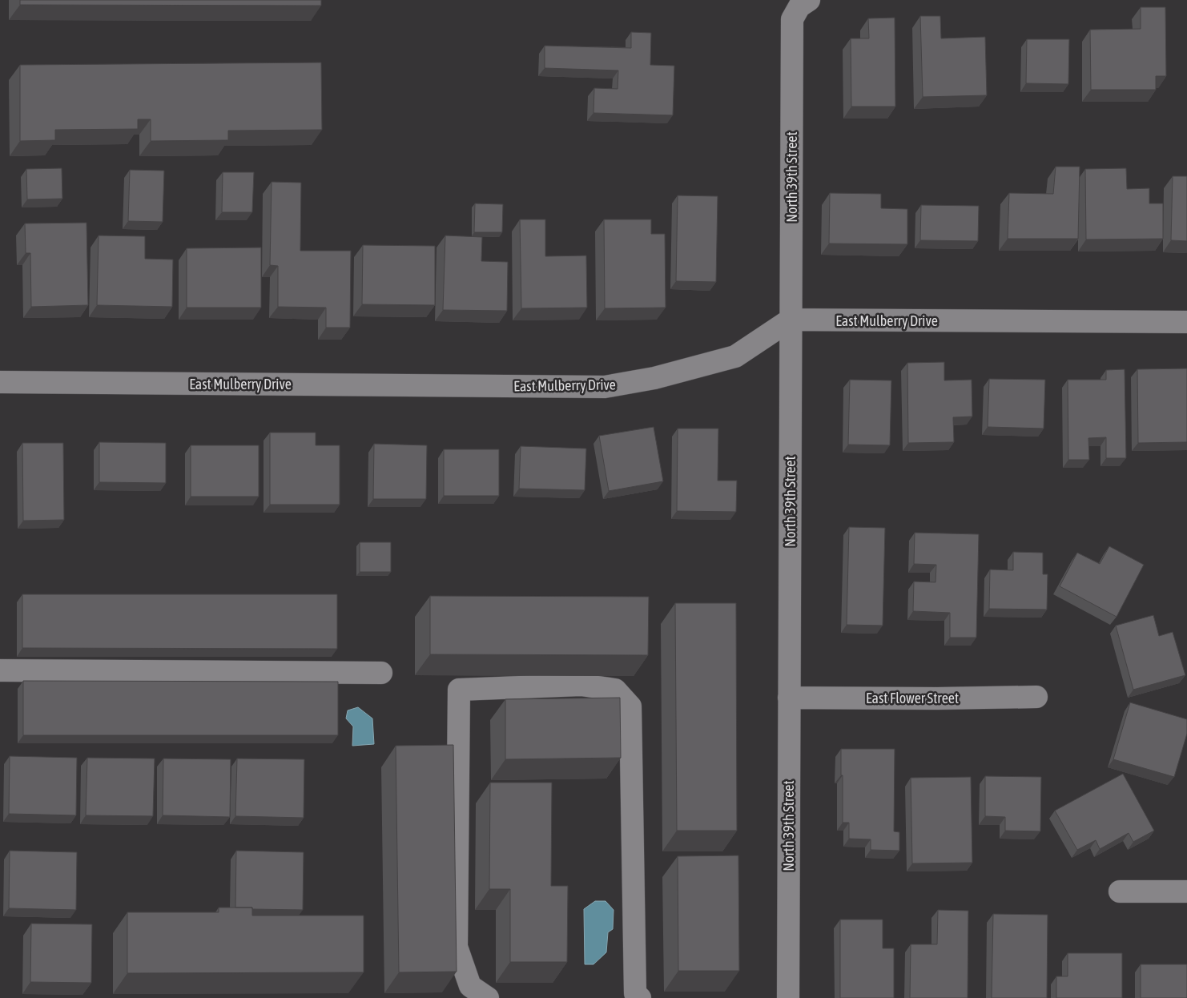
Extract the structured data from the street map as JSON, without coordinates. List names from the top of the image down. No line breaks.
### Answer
{"streets":{"street":["North 39th Street","East Mulberry Drive","East Flower Street"]},"crossings":[["North 39th Street","East Mulberry Drive"],["North 39th Street","East Flower Street"]]}
